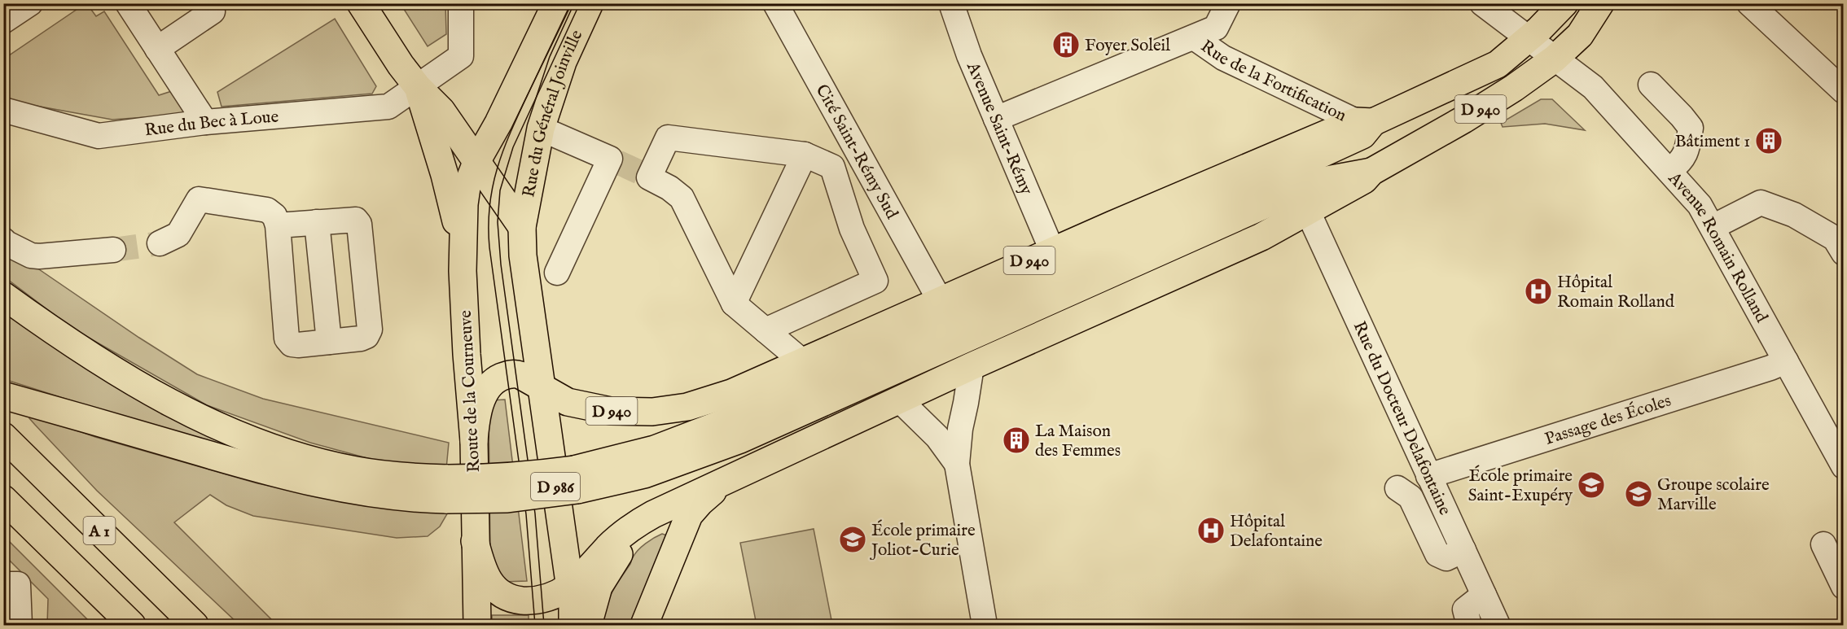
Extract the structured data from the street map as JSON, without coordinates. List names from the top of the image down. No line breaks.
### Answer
{"streets":{"main road":["D 940","Rue du Général Joinville","Route de la Courneuve","D 986","A 1"],"street":["Rue de la Fortification","Rue du Bec à Loue","Avenue Saint-Rémy","Cité Saint-Rémy Sud","Avenue Romain Rolland","Rue du Docteur Delafontaine","Passage des Écoles"]},"crossings":[["Rue de la Fortification","D 940"],["D 940","Avenue Saint-Rémy"],["D 940","Cité Saint-Rémy Sud"],["D 940","Avenue Romain Rolland"],["D 940","Route de la Courneuve"],["D 940","Rue du Docteur Delafontaine"],["D 940","D 986"],["Rue du Général Joinville","Route de la Courneuve"],["Rue du Général Joinville","D 986"],["Avenue Romain Rolland","Passage des Écoles"],["Rue du Docteur Delafontaine","Passage des Écoles"]],"places":{"building":["Foyer Soleil","Bâtiment 1","La Maison des Femmes"],"hospital":["Hôpital Romain Rolland","Hôpital Delafontaine"],"school or university":["École primaire Saint-Exupéry","Groupe scolaire Marville","École primaire Joliot-Curie"]}}
